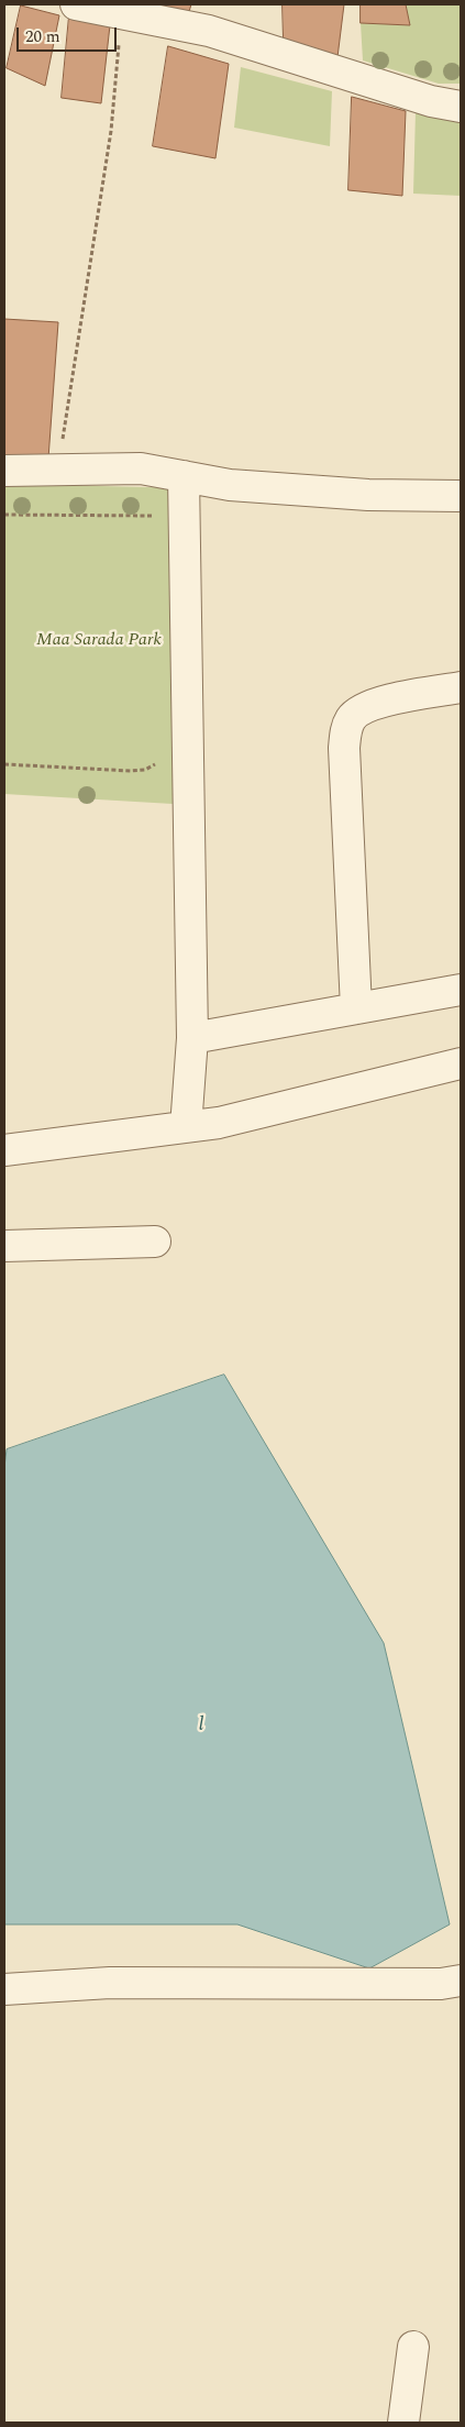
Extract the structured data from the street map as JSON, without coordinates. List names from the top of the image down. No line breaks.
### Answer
{"water":["l"],"parks":["Maa Sarada Park"],"scale_bar":"20 m"}
